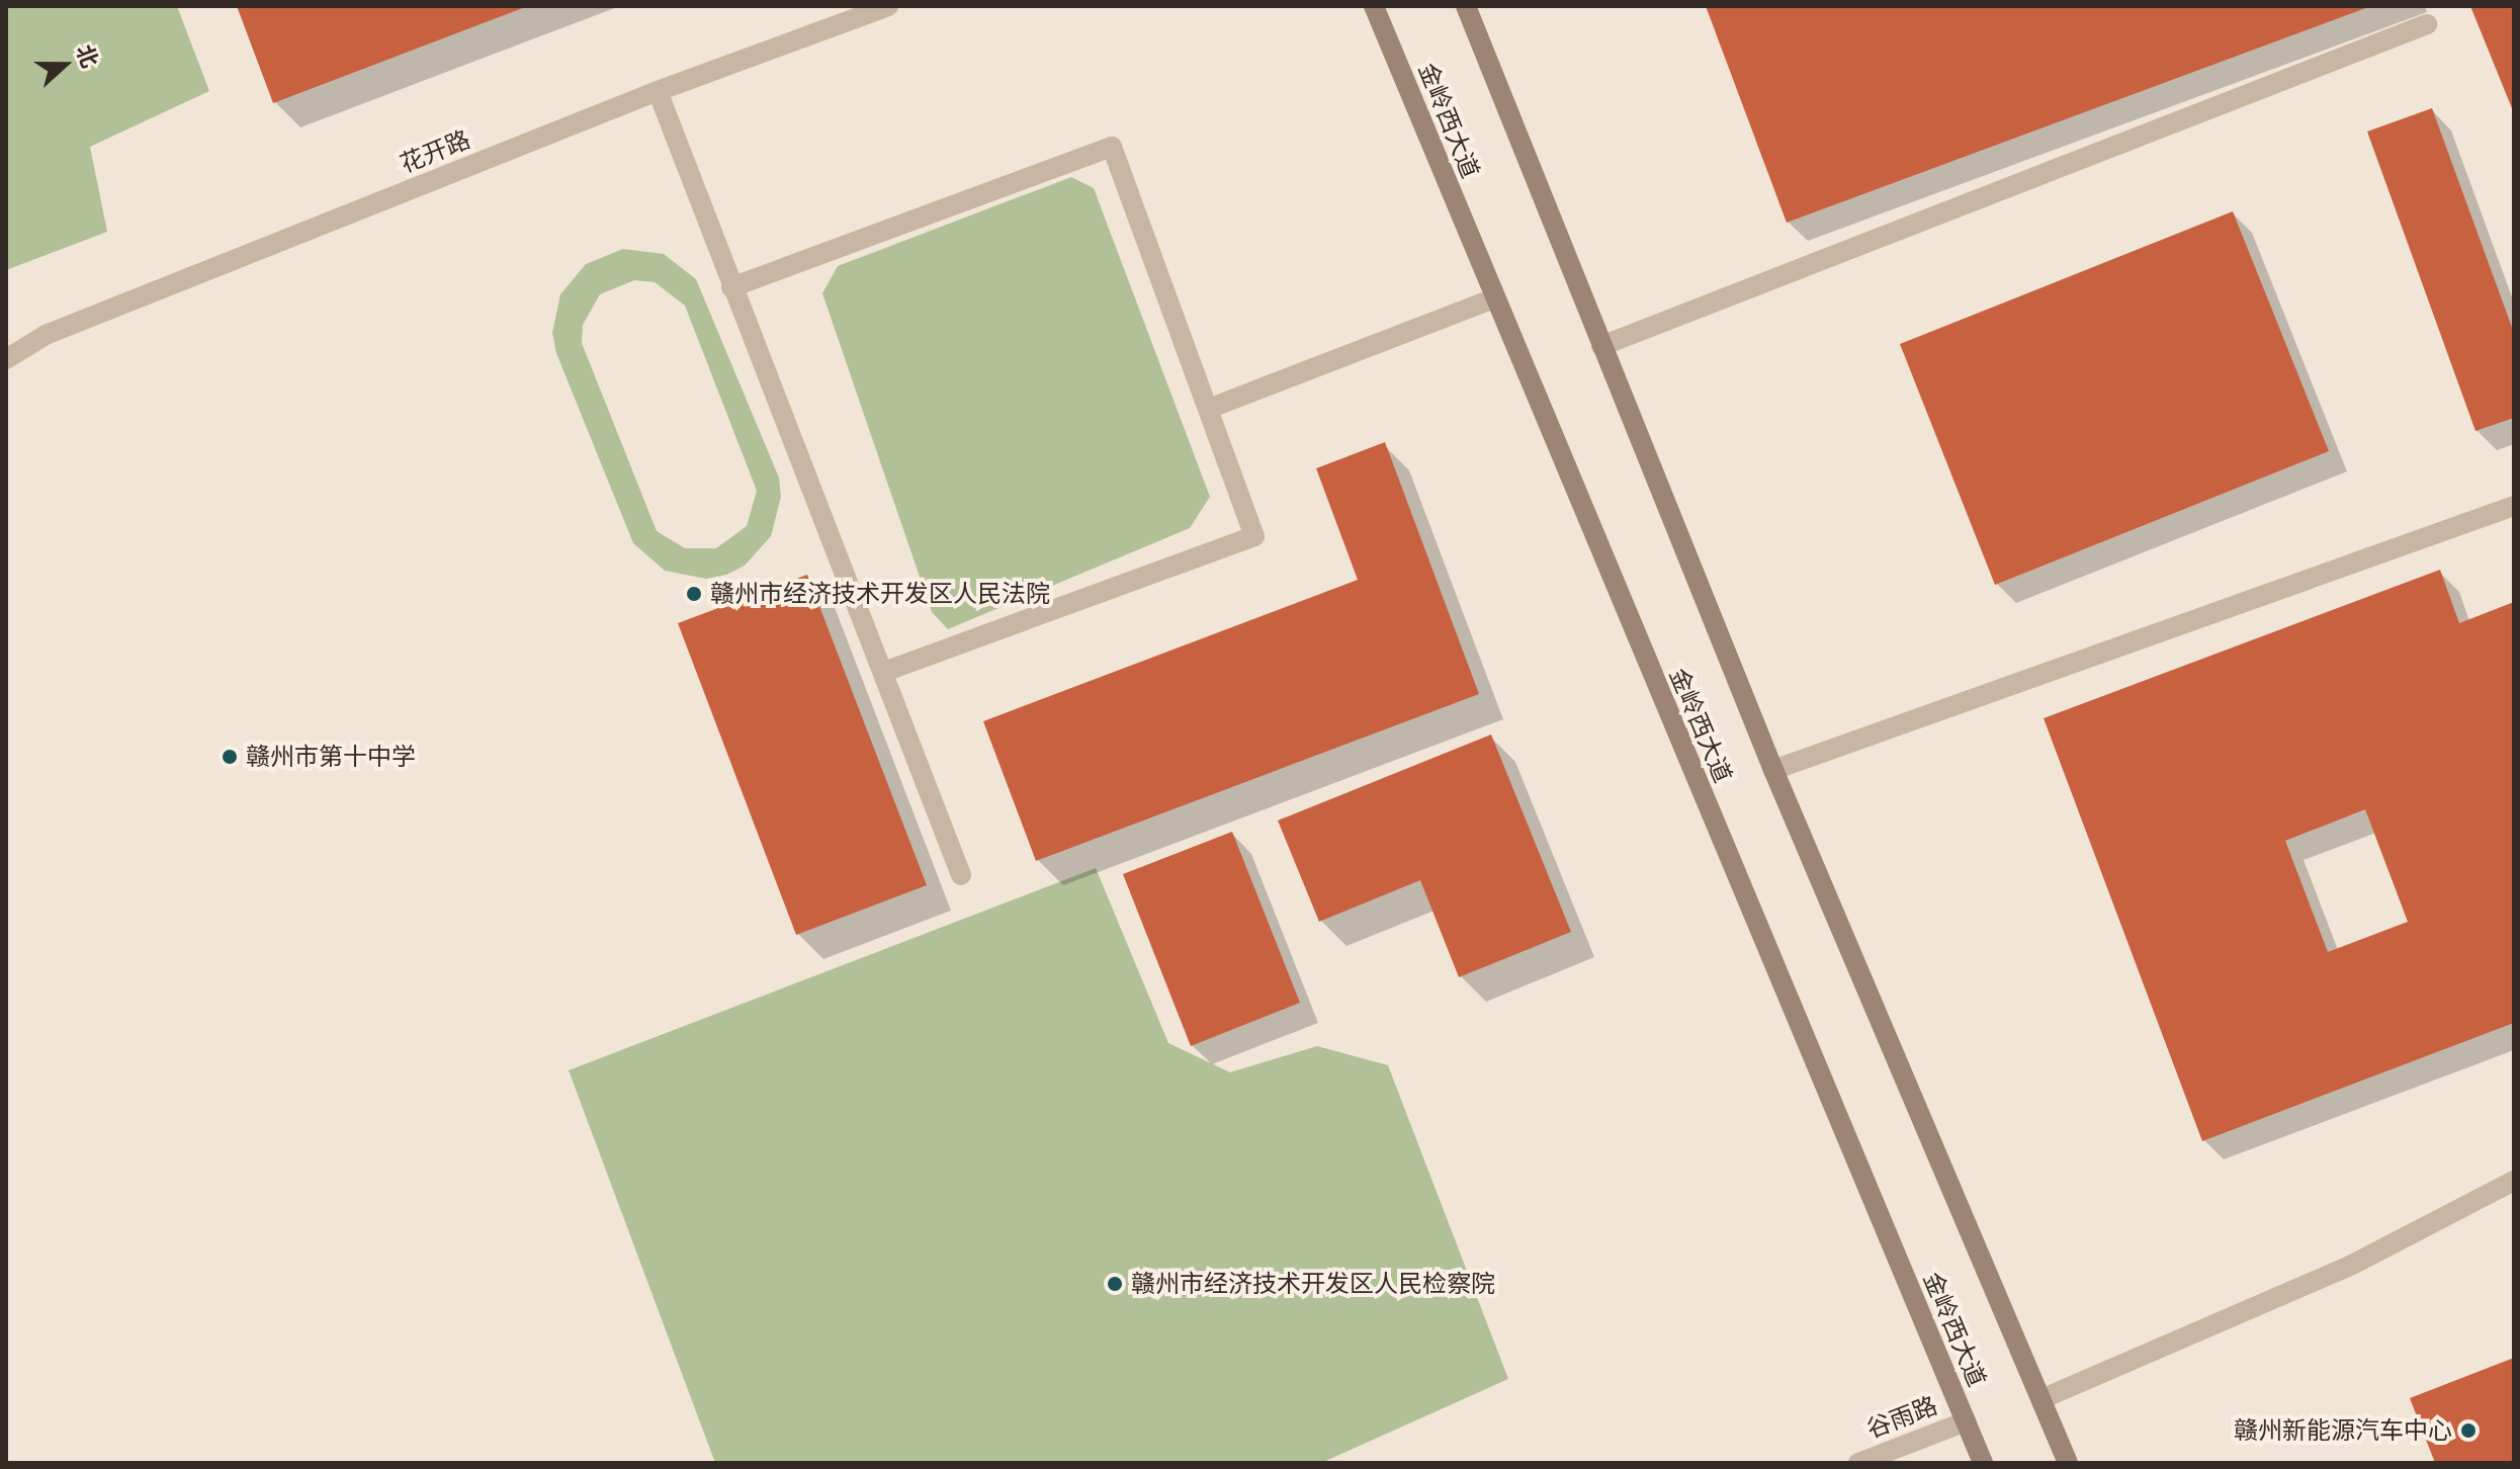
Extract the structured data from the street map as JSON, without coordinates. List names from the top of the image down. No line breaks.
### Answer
{"streets":{"main road":["金岭西大道"],"street":["花开路","谷雨路"]},"crossings":[["金岭西大道","谷雨路"]],"places":["赣州市经济技术开发区人民法院","赣州市第十中学","赣州市经济技术开发区人民检察院","赣州新能源汽车中心"],"north":"right"}
